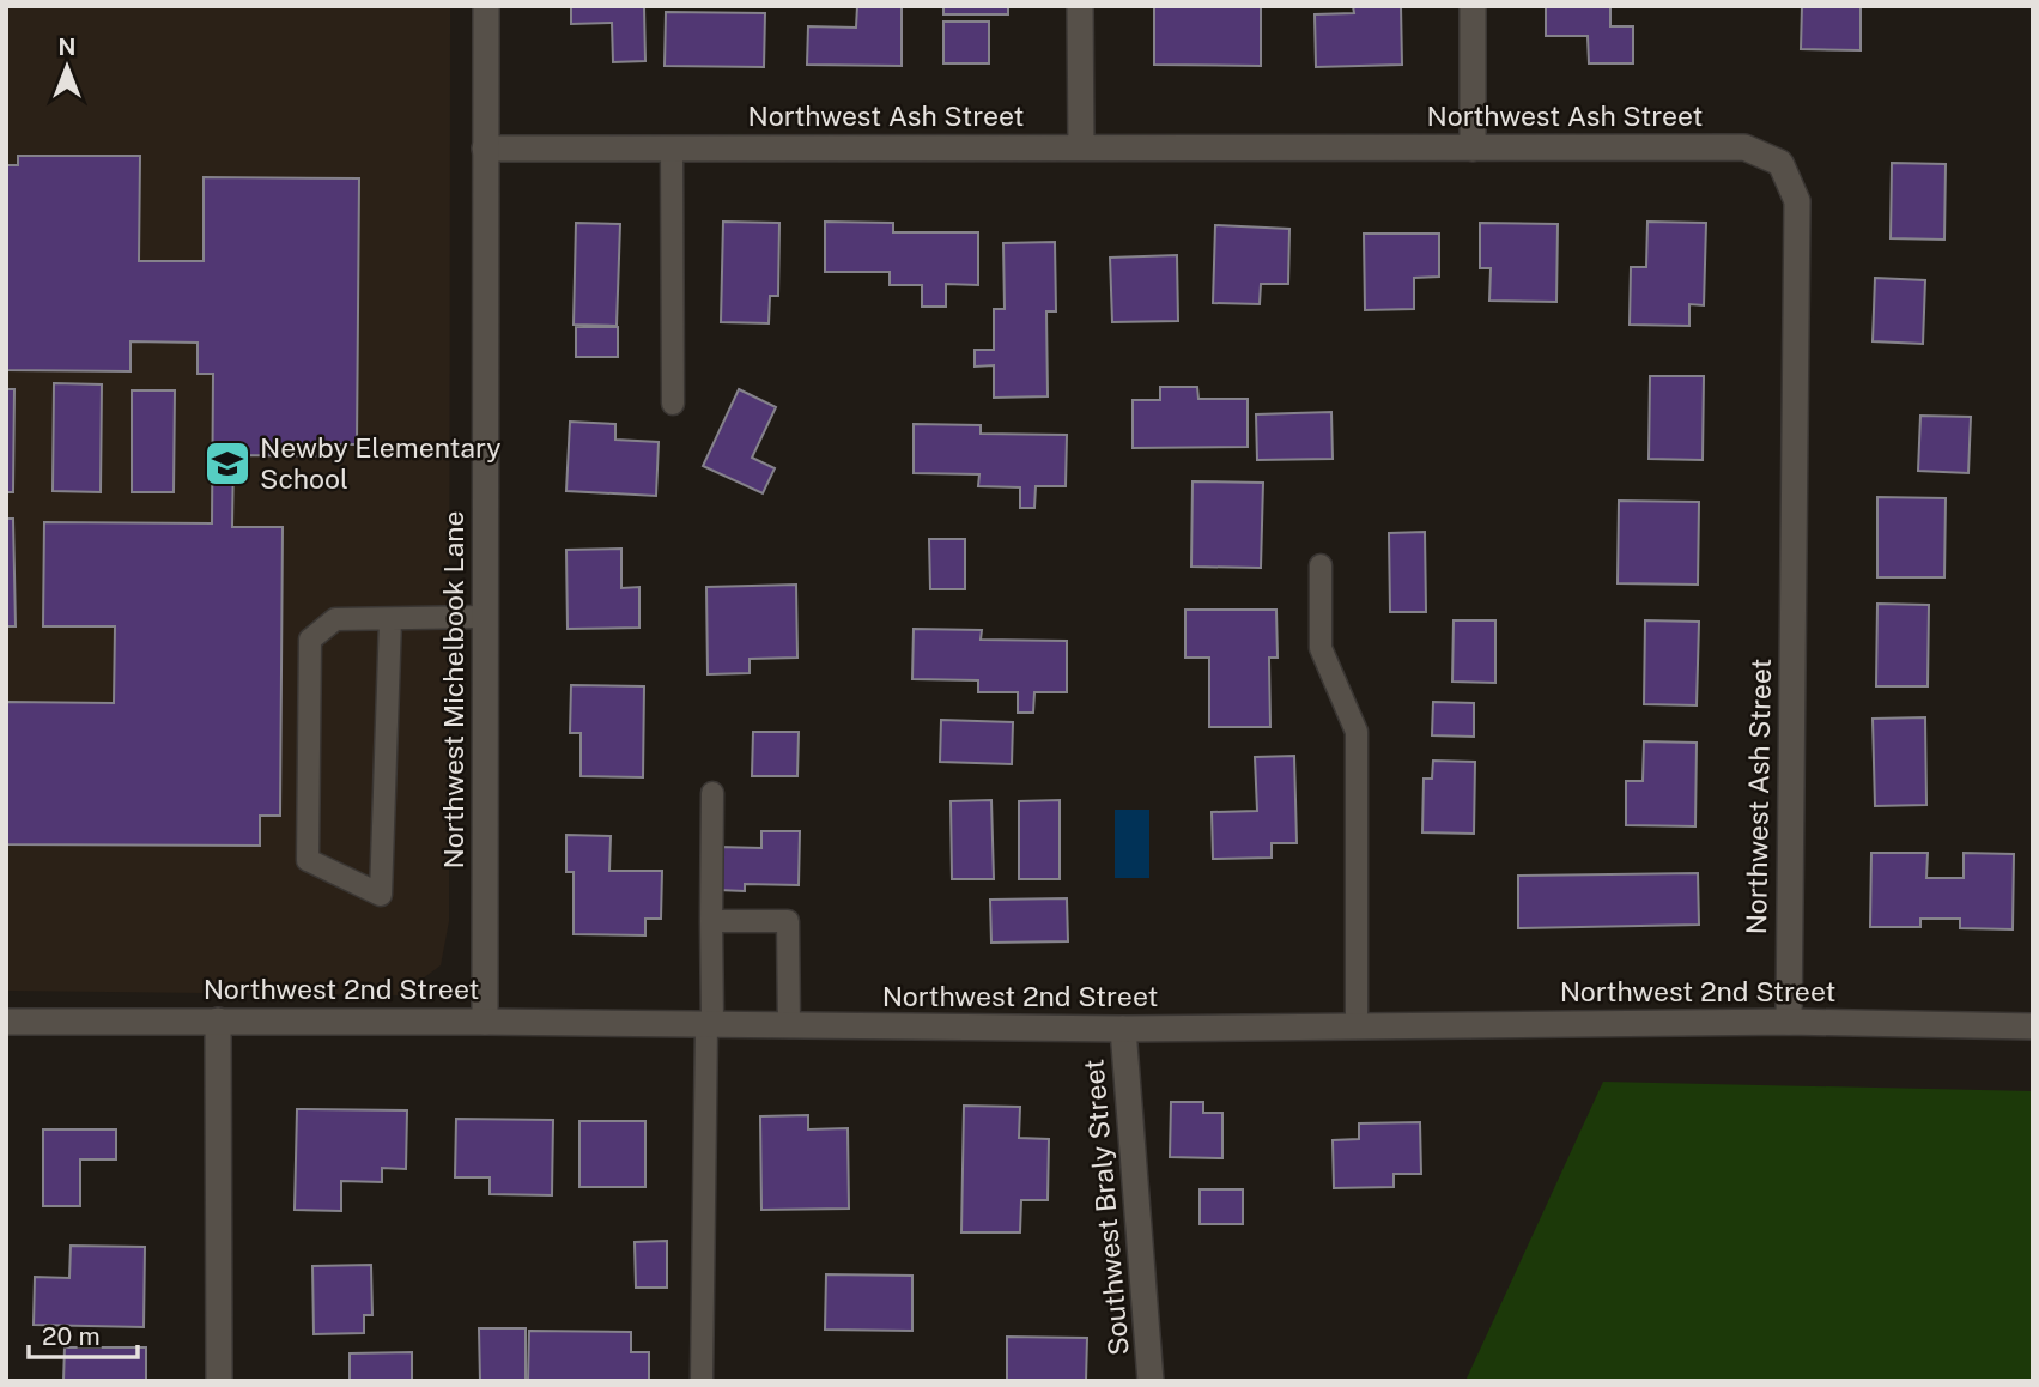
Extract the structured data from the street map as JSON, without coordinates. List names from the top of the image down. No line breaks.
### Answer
{"streets":{"street":["Northwest Ash Street","Northwest Michelbook Lane","Northwest 2nd Street","Southwest Braly Street"]},"crossings":[["Northwest Ash Street","Northwest Michelbook Lane"],["Northwest Ash Street","Northwest 2nd Street"],["Northwest Michelbook Lane","Northwest 2nd Street"],["Northwest 2nd Street","Southwest Braly Street"]],"places":{"school or university":["Newby Elementary School"]},"scale_bar":"20 m","north":"top"}
